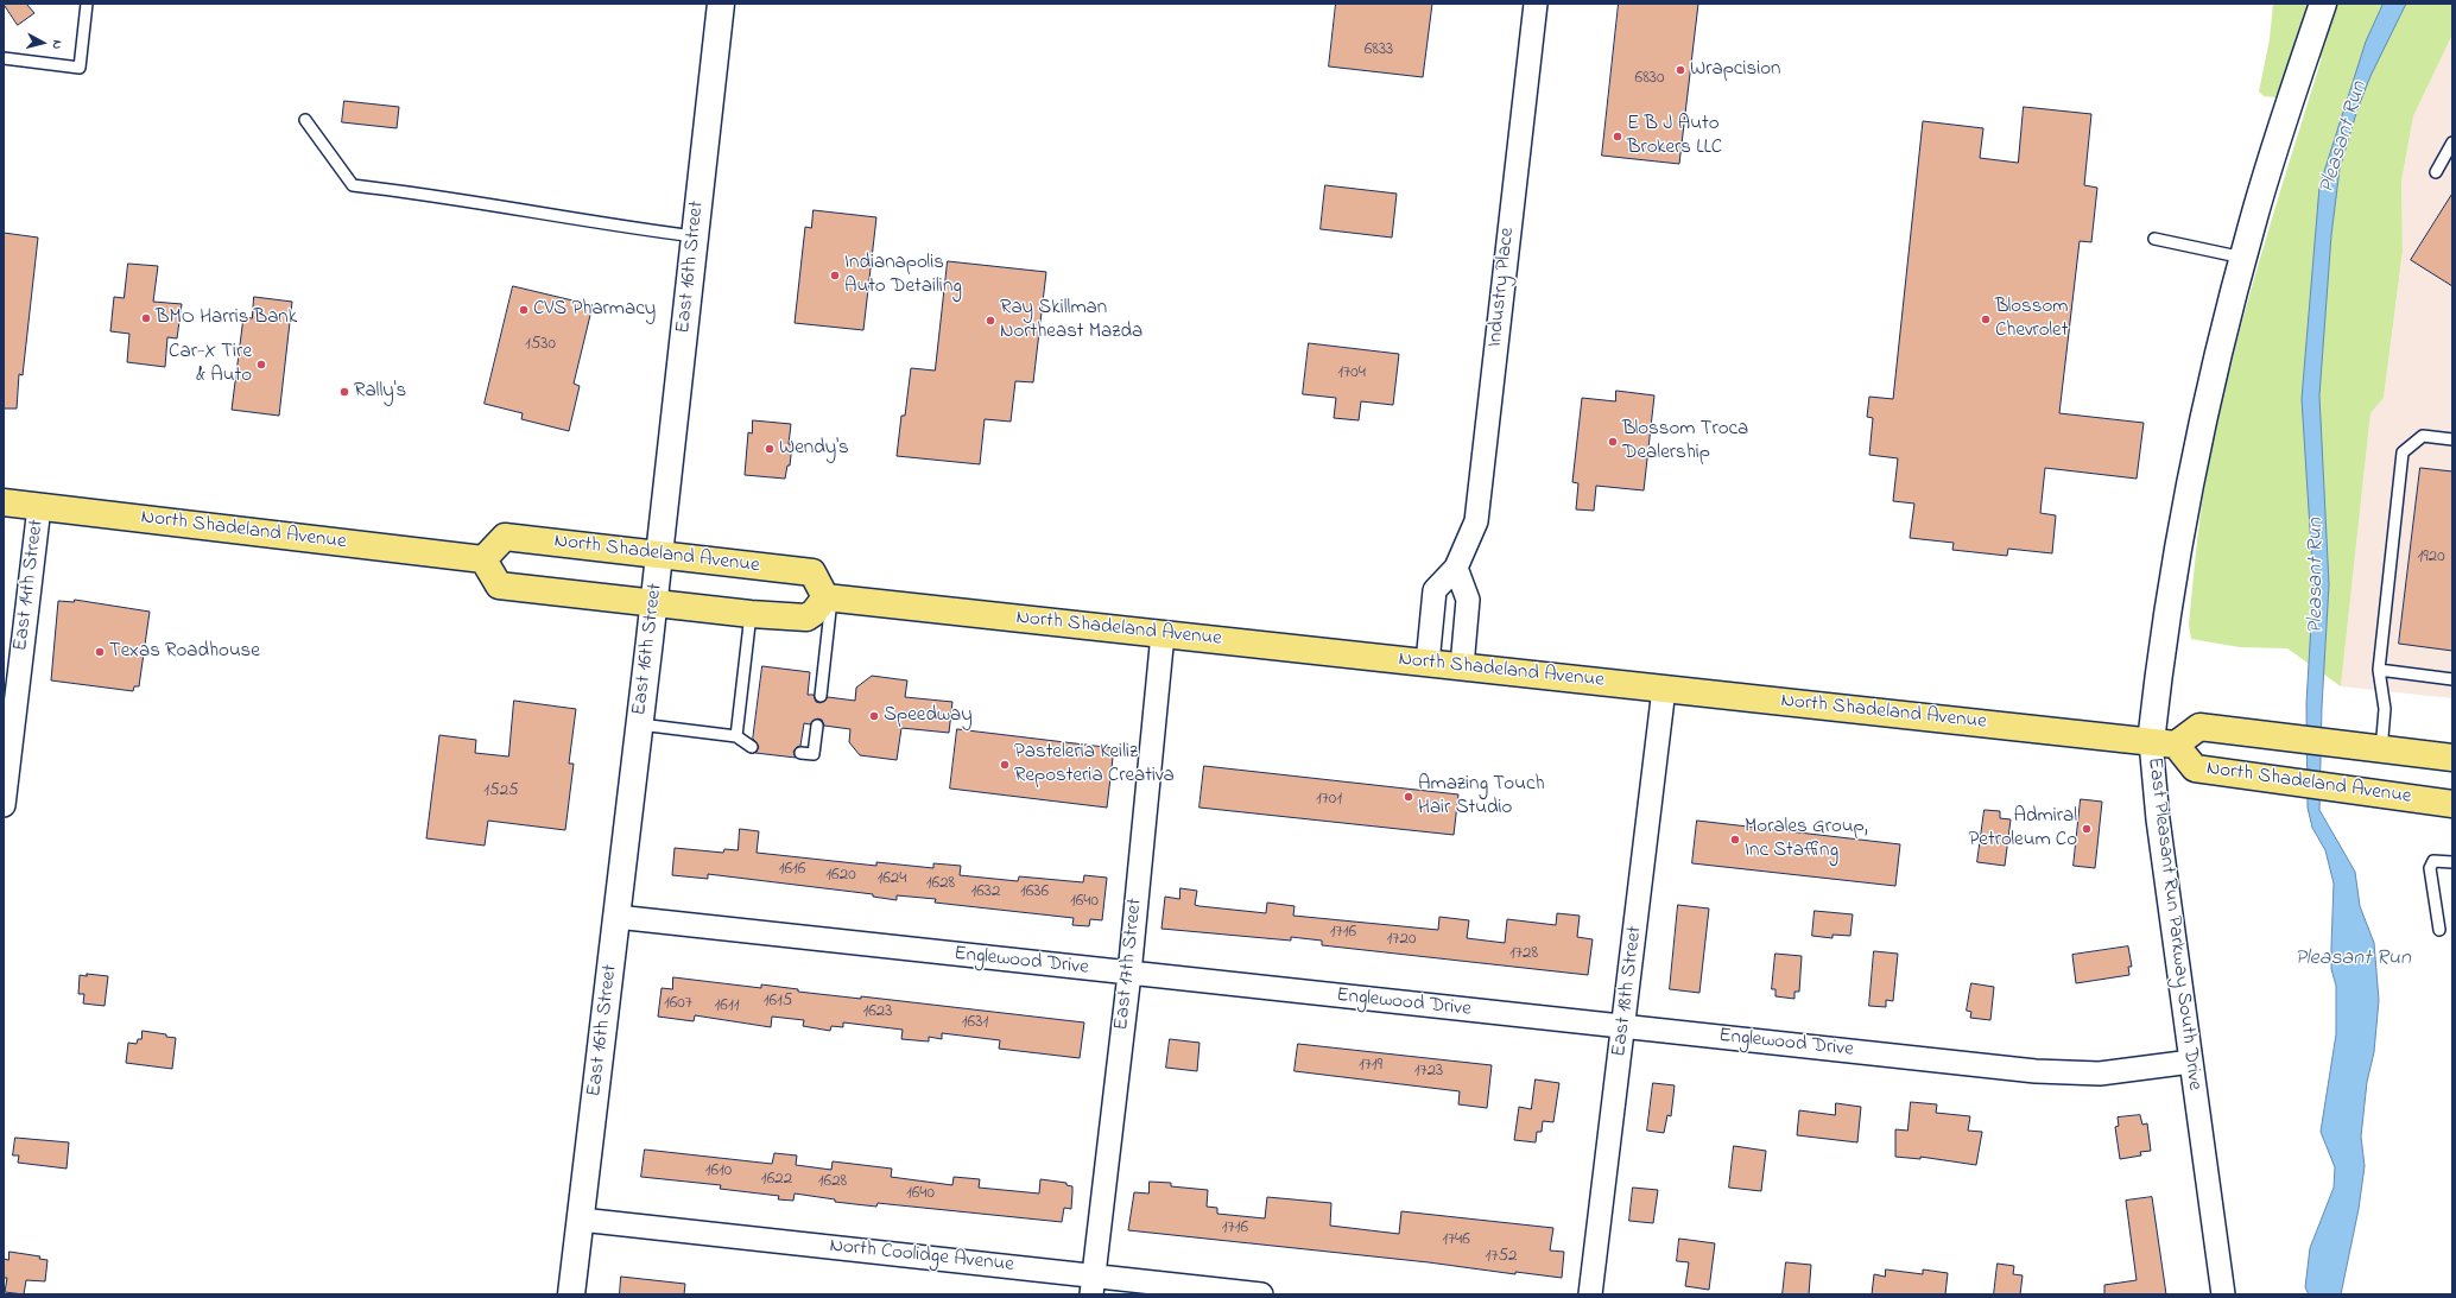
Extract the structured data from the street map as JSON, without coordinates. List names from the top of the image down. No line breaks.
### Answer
{"streets":{"main road":["North Shadeland Avenue"],"street":["East 16th Street","Industry Place","East 14th Street","East Pleasant Run Parkway South Drive","Englewood Drive","East 17th Street","East 18th Street","North Coolidge Avenue"]},"crossings":[["East 16th Street","North Shadeland Avenue"],["East 16th Street","Englewood Drive"],["East 16th Street","North Coolidge Avenue"],["Industry Place","North Shadeland Avenue"],["North Shadeland Avenue","East 14th Street"],["North Shadeland Avenue","East Pleasant Run Parkway South Drive"],["North Shadeland Avenue","East 17th Street"],["North Shadeland Avenue","East 18th Street"],["East Pleasant Run Parkway South Drive","Englewood Drive"],["Englewood Drive","East 17th Street"],["Englewood Drive","East 18th Street"],["East 17th Street","North Coolidge Avenue"]],"water":["Pleasant Run"],"places":["Wrapcision","E B J Auto Brokers LLC","Indianapolis Auto Detailing","CVS Pharmacy","BMO Harris Bank","Blossom Chevrolet","Ray Skillman Northeast Mazda","Car-X Tire & Auto","Rally's","Blossom Troca Dealership","Wendy's","Texas Roadhouse","Speedway","Pasteleria Keiliz Reposteria Creativa","Amazing Touch Hair Studio","Admiral Petroleum Co","Morales Group, Inc Staffing"],"house_numbers":["6833","6830","1530","1704","1920","1525","1701","1616","1620","1624","1628","1632","1636","1640","1716","1720","1728","1615","1607","1611","1623","1631","1719","1723","1610","1622","1628","1640","1716","1746","1752"],"north":"right"}
